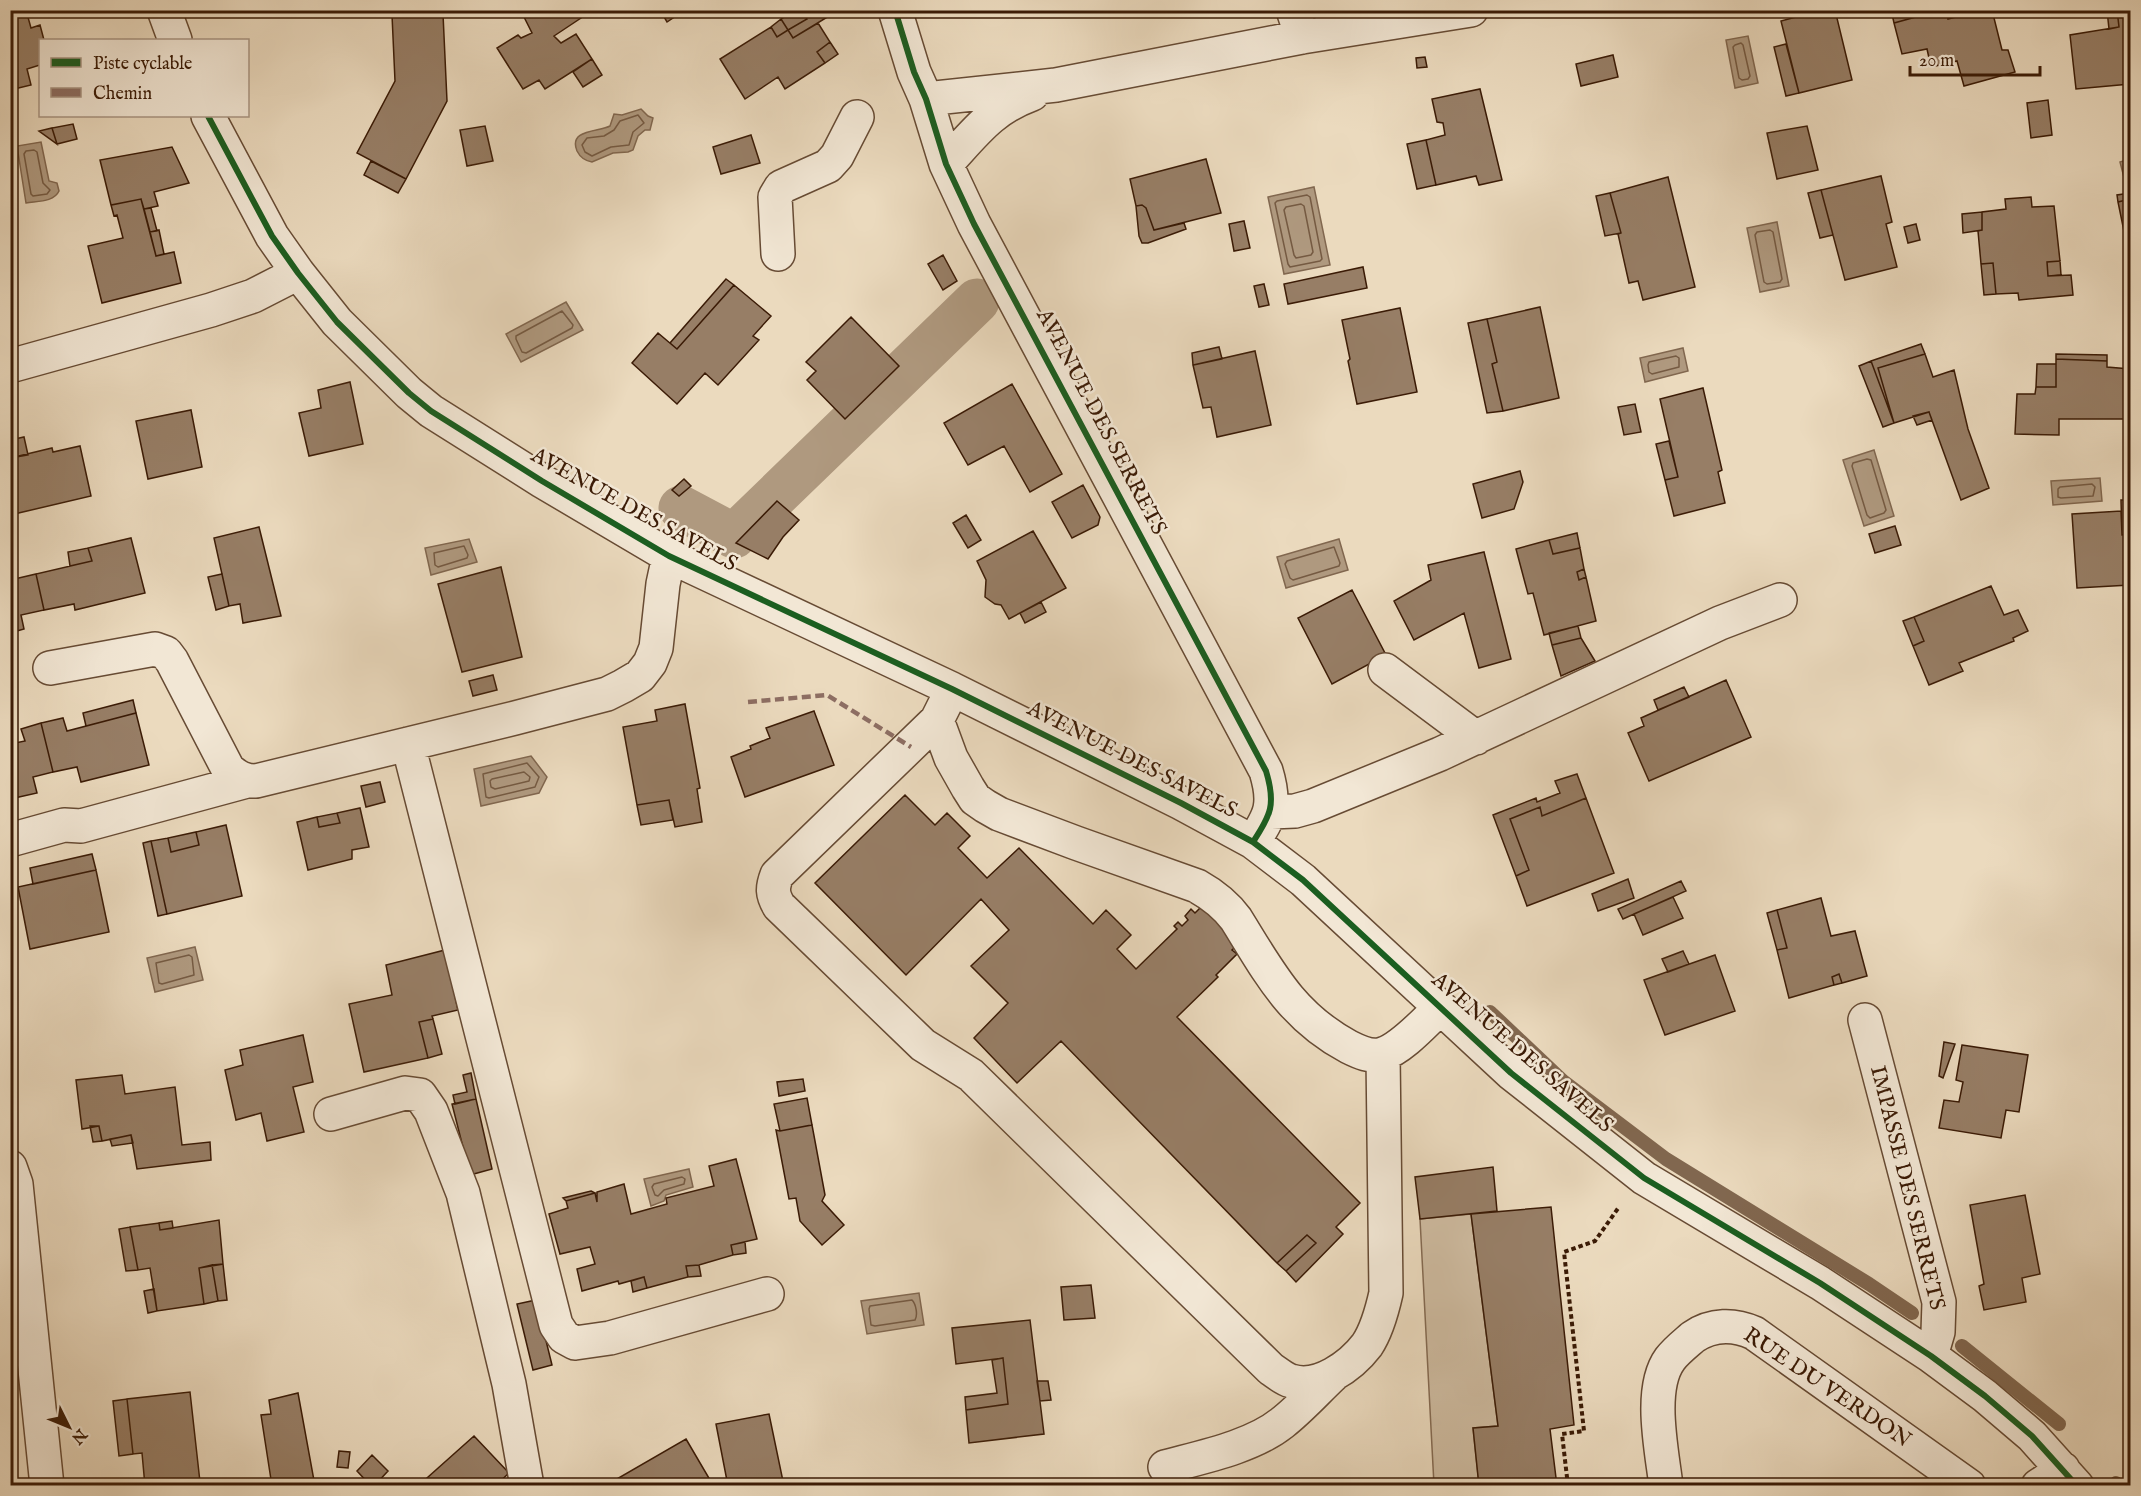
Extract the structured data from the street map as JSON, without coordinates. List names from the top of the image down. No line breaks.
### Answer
{"streets":{"street":["AVENUE DES SERRETS","AVENUE DES SAVELS","IMPASSE DES SERRETS","RUE DU VERDON"]},"crossings":[["AVENUE DES SERRETS","AVENUE DES SAVELS"],["AVENUE DES SAVELS","IMPASSE DES SERRETS"]],"legend":["Piste cyclable","Chemin"],"scale_bar":"20 m","north":"bottom right"}
